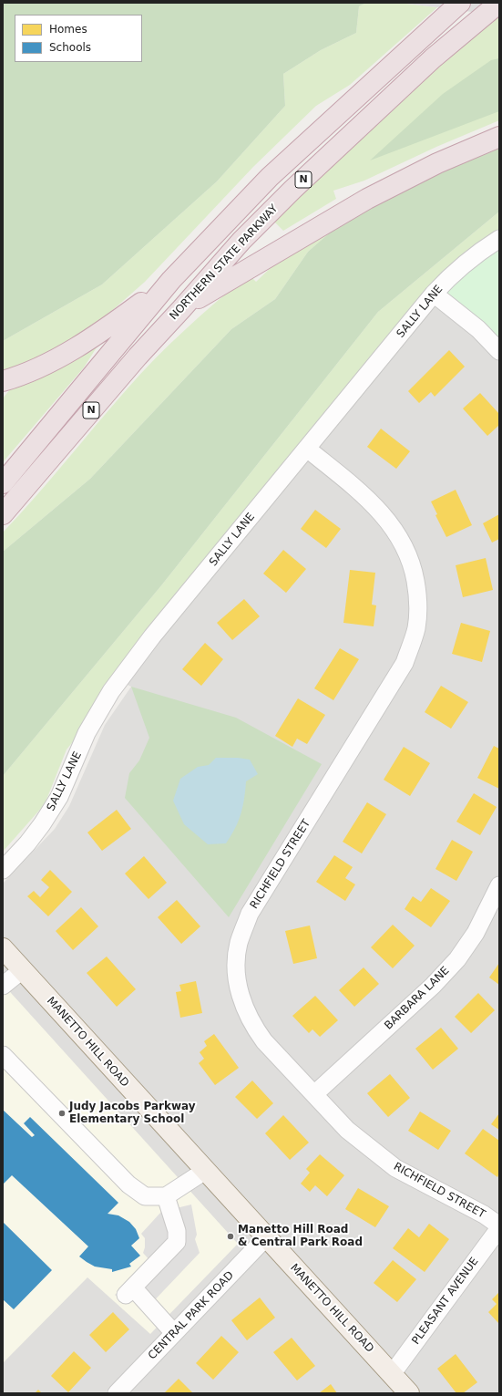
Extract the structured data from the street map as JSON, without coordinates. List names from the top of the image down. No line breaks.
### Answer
{"streets":{"highway":["N","NORTHERN STATE PARKWAY"],"main road":["MANETTO HILL ROAD"],"street":["SALLY LANE","RICHFIELD STREET","BARBARA LANE","PLEASANT AVENUE","CENTRAL PARK ROAD"]},"crossings":[["SALLY LANE","RICHFIELD STREET"],["RICHFIELD STREET","BARBARA LANE"],["MANETTO HILL ROAD","PLEASANT AVENUE"],["MANETTO HILL ROAD","CENTRAL PARK ROAD"]],"places":["Judy Jacobs Parkway Elementary School","Manetto Hill Road & Central Park Road"],"legend":["Homes","Schools"]}
